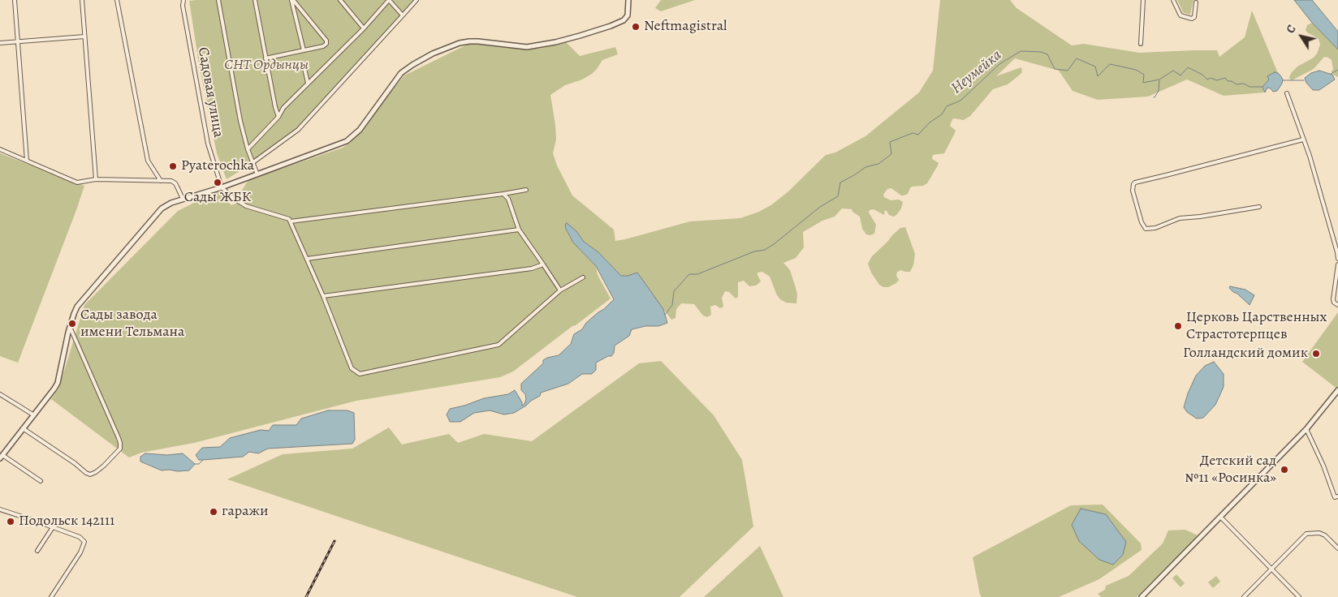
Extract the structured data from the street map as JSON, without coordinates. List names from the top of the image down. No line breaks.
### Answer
{"streets":{"street":["Садовая улица"]},"water":["Неумейка"],"parks":["СНТ Ордынцы"],"places":["Neftmagistral","Pyaterochka","Сады ЖБК","Сады завода имени Тельмана","Церковь Царственных Страстотерпцев","Голландский домик","Детский сад №11 «Росинка»","гаражи","Подольск 142111"],"north":"top left"}
